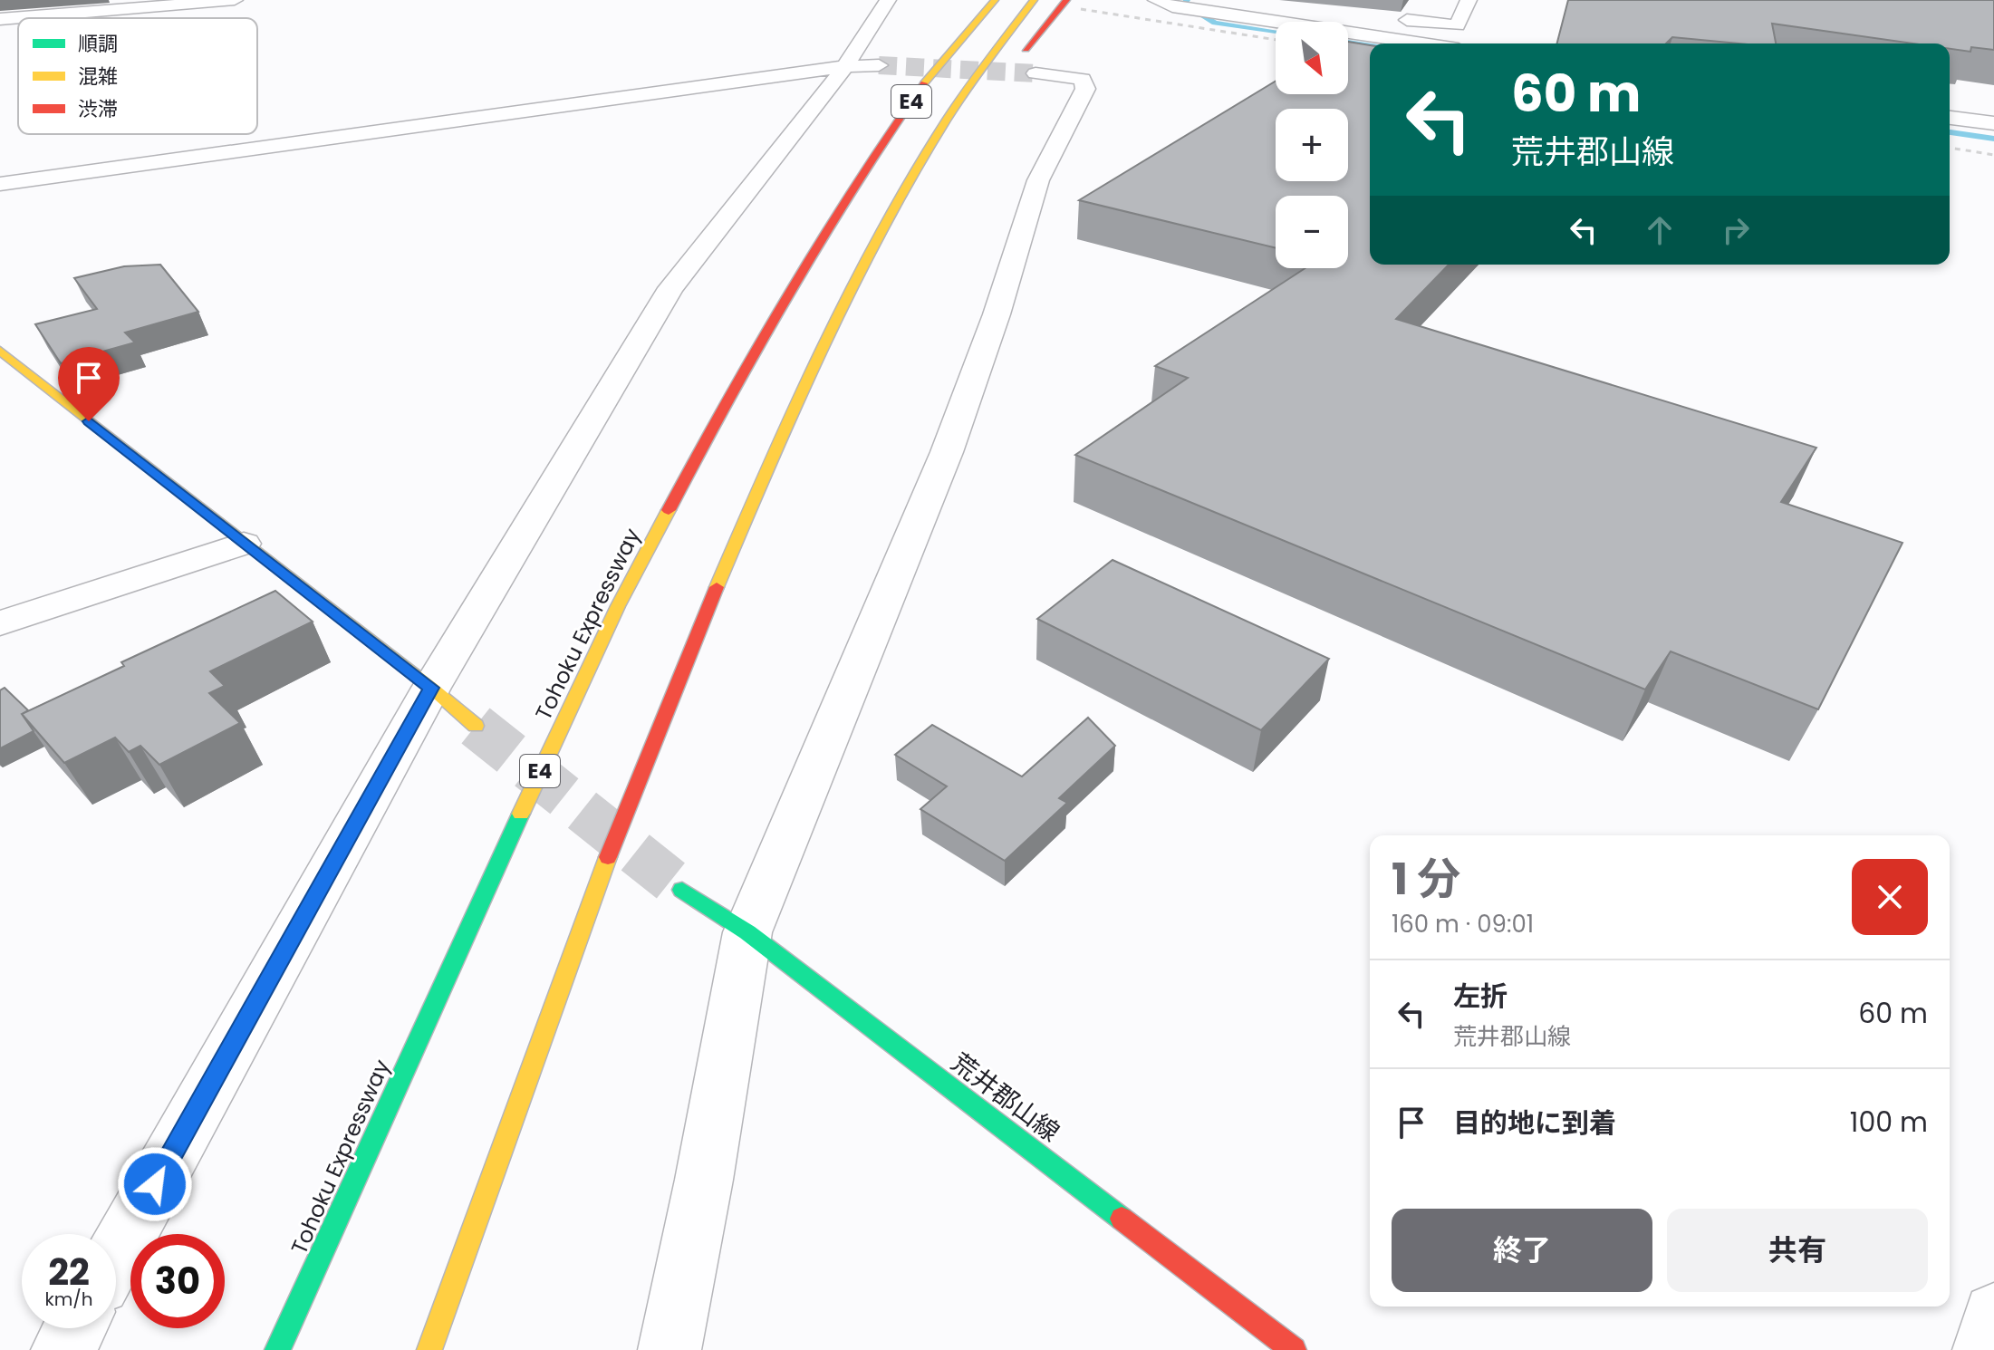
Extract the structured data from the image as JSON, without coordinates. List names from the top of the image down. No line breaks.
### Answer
{"streets":{"main road":["E4","Tohoku Expressway","荒井郡山線"]},"legend":["順調","混雑","渋滞"],"north":"bottom right","page":{"map_buttons":["+","−"],"turn":["60 m","荒井郡山線"],"heading":["1 分","160 m · 09:01"],"list":[{"name":"左折","note":"荒井郡山線","value":"60 m"},{"name":"目的地に到着","value":"100 m"}],"buttons":["終了","共有"],"speed":"22 km/h","limit":"30"}}
